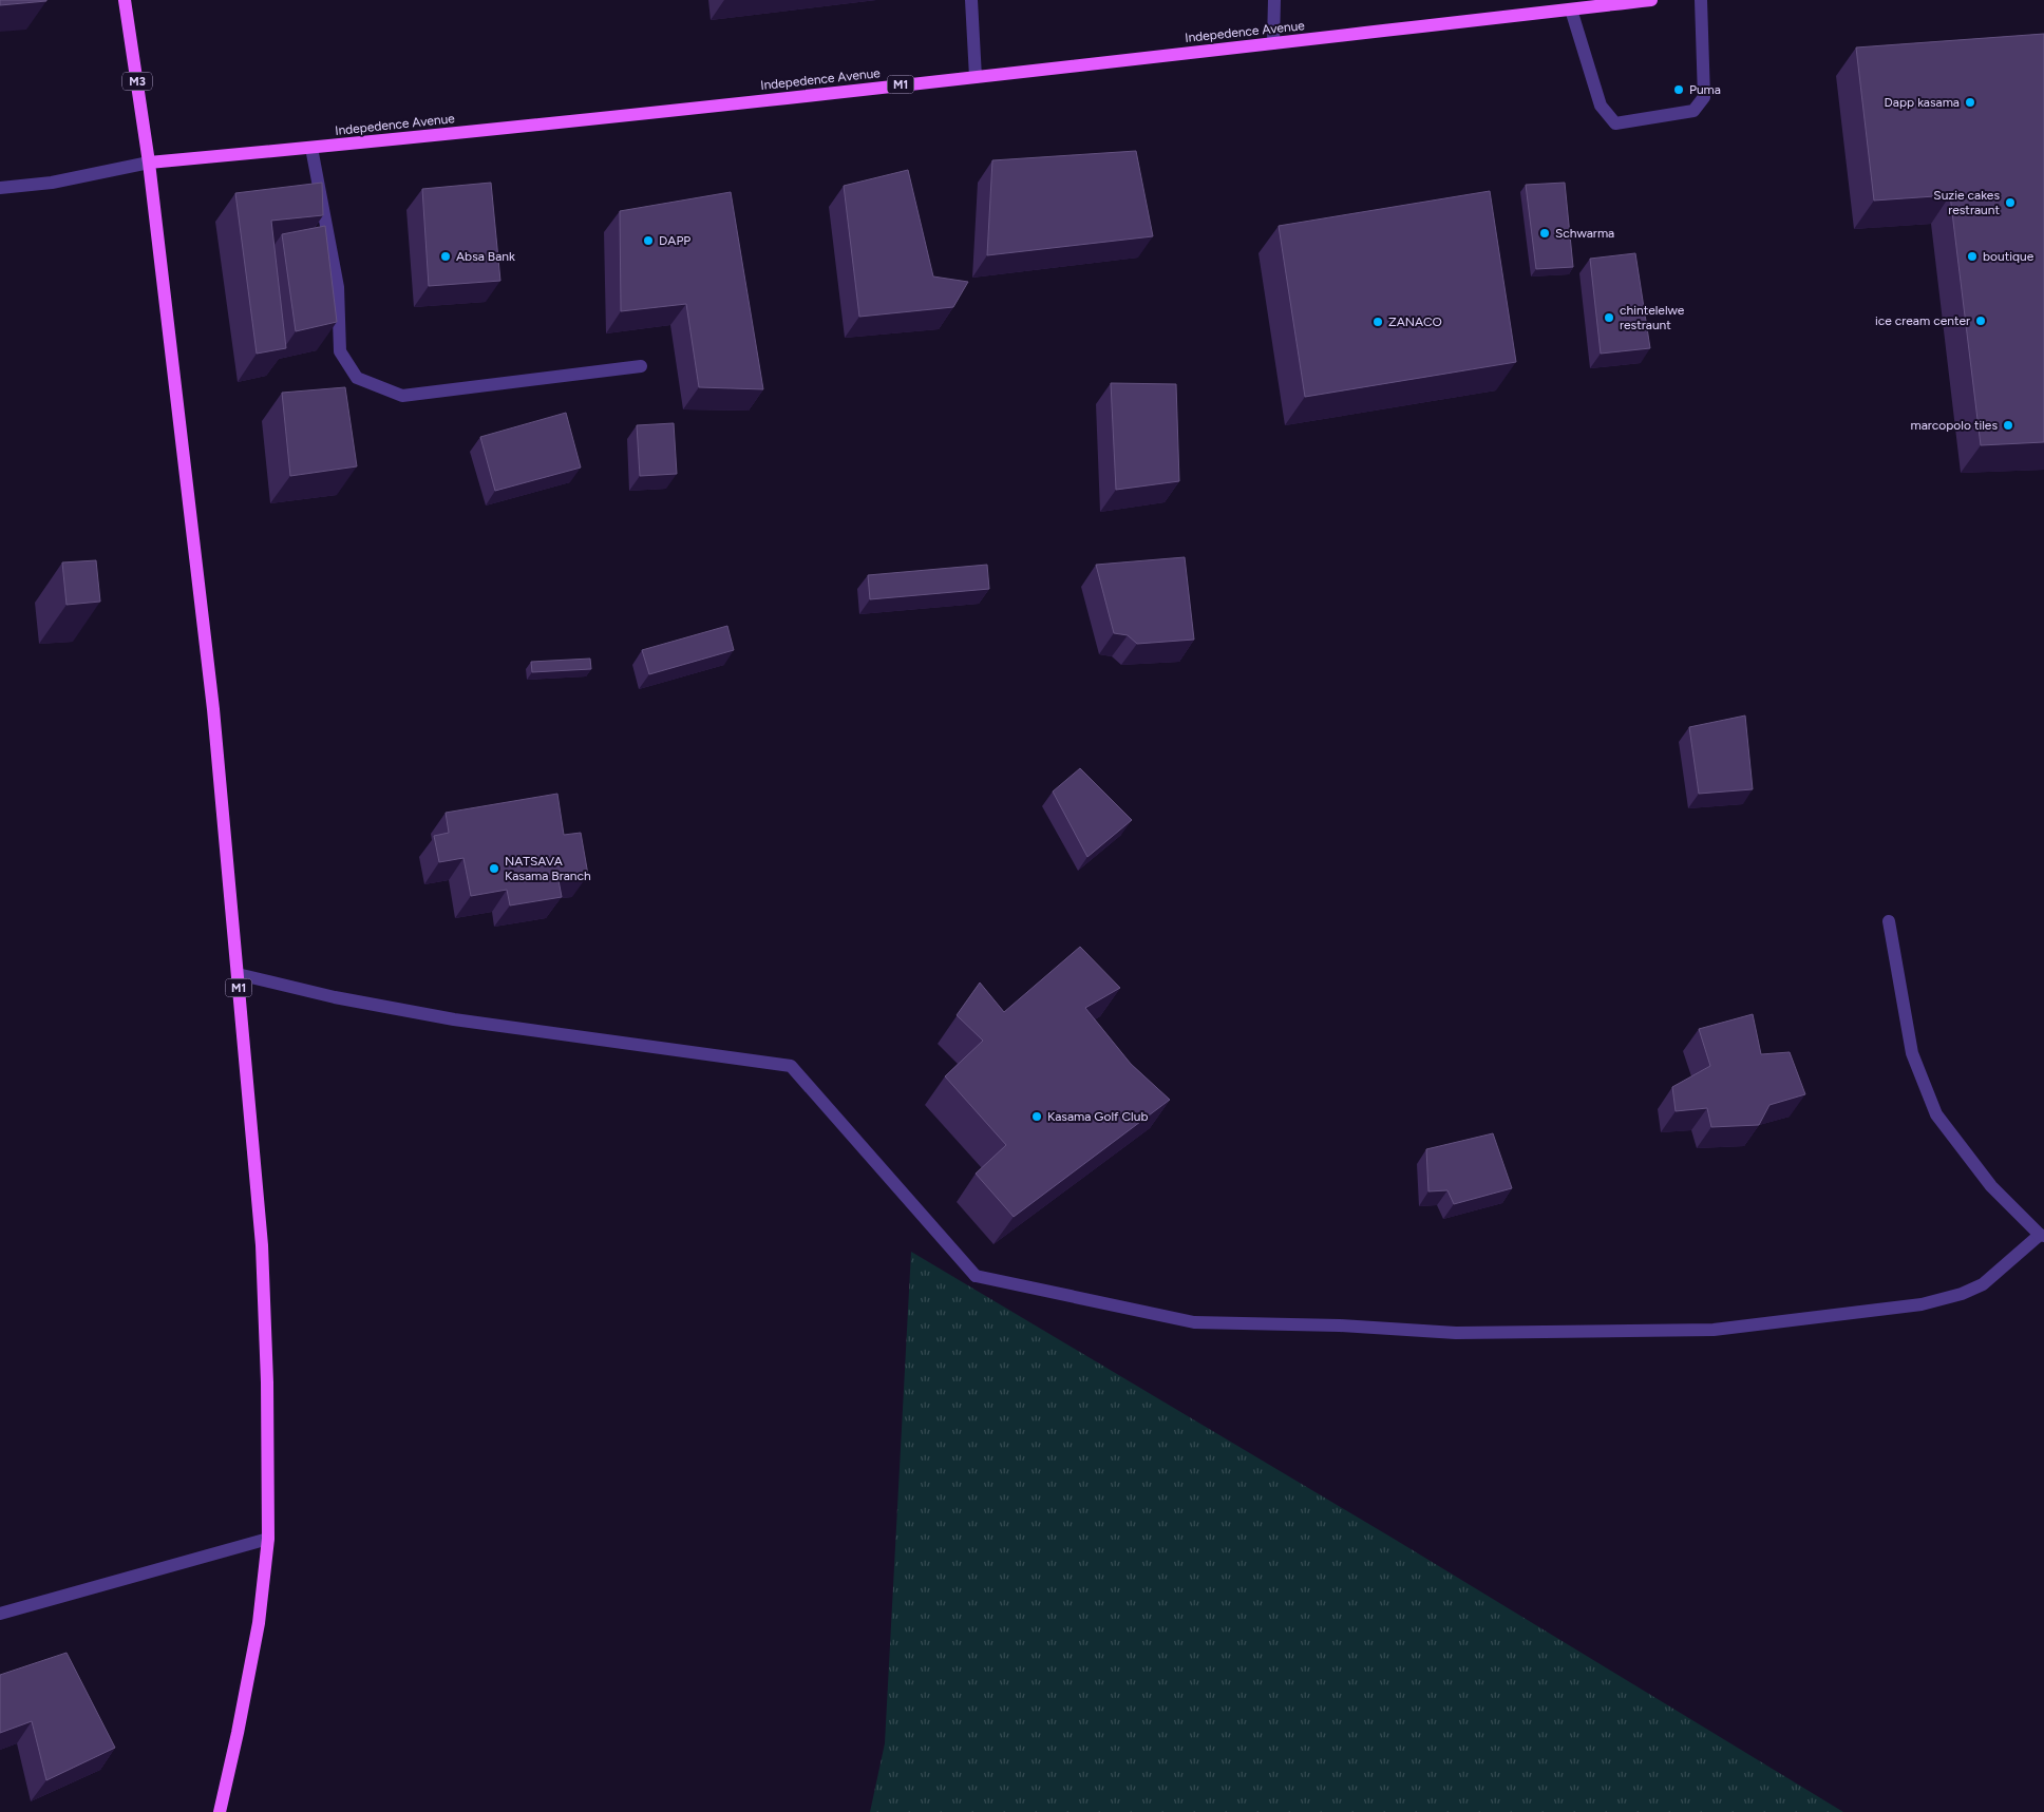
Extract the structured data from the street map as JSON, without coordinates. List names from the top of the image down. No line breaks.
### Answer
{"streets":{"main road":["Indepedence Avenue","M3","M1"]},"crossings":[["Indepedence Avenue","M3"],["Indepedence Avenue","M1"],["M3","M1"]],"places":["Puma","Dapp kasama","Suzie cakes restraunt","Schwarma","DAPP","Absa Bank","boutique","chintelelwe restraunt","ice cream center","ZANACO","marcopolo tiles","NATSAVA Kasama Branch","Kasama Golf Club"]}
